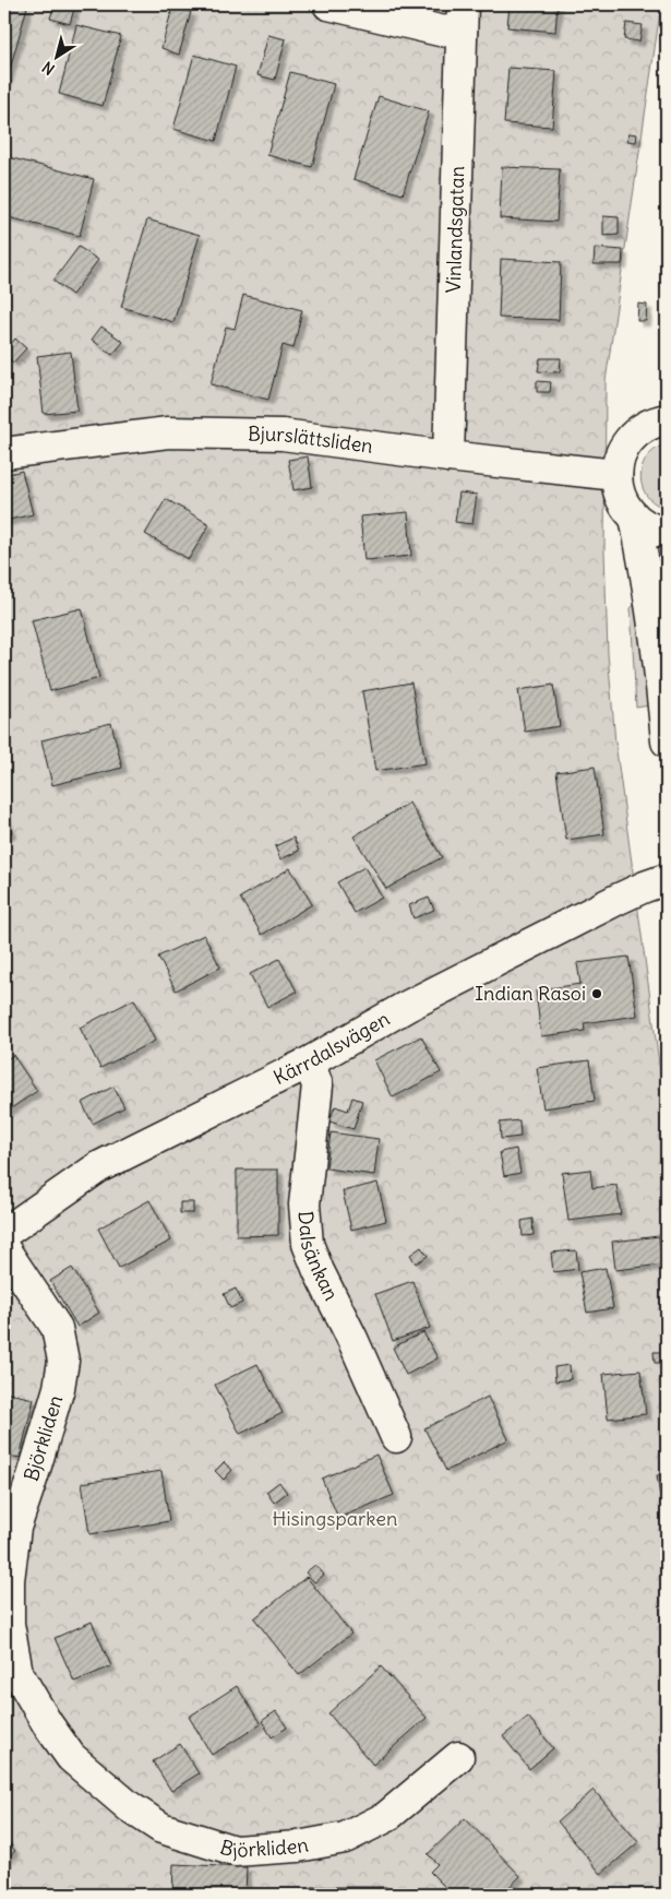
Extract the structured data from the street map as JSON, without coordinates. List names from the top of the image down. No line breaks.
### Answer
{"streets":{"street":["Vinlandsgatan","Bjurslättsliden","Kärrdalsvägen","Dalsänkan","Björkliden"]},"crossings":[["Vinlandsgatan","Bjurslättsliden"],["Kärrdalsvägen","Dalsänkan"]],"parks":["Hisingsparken"],"places":["Indian Rasoi"],"north":"bottom left"}
